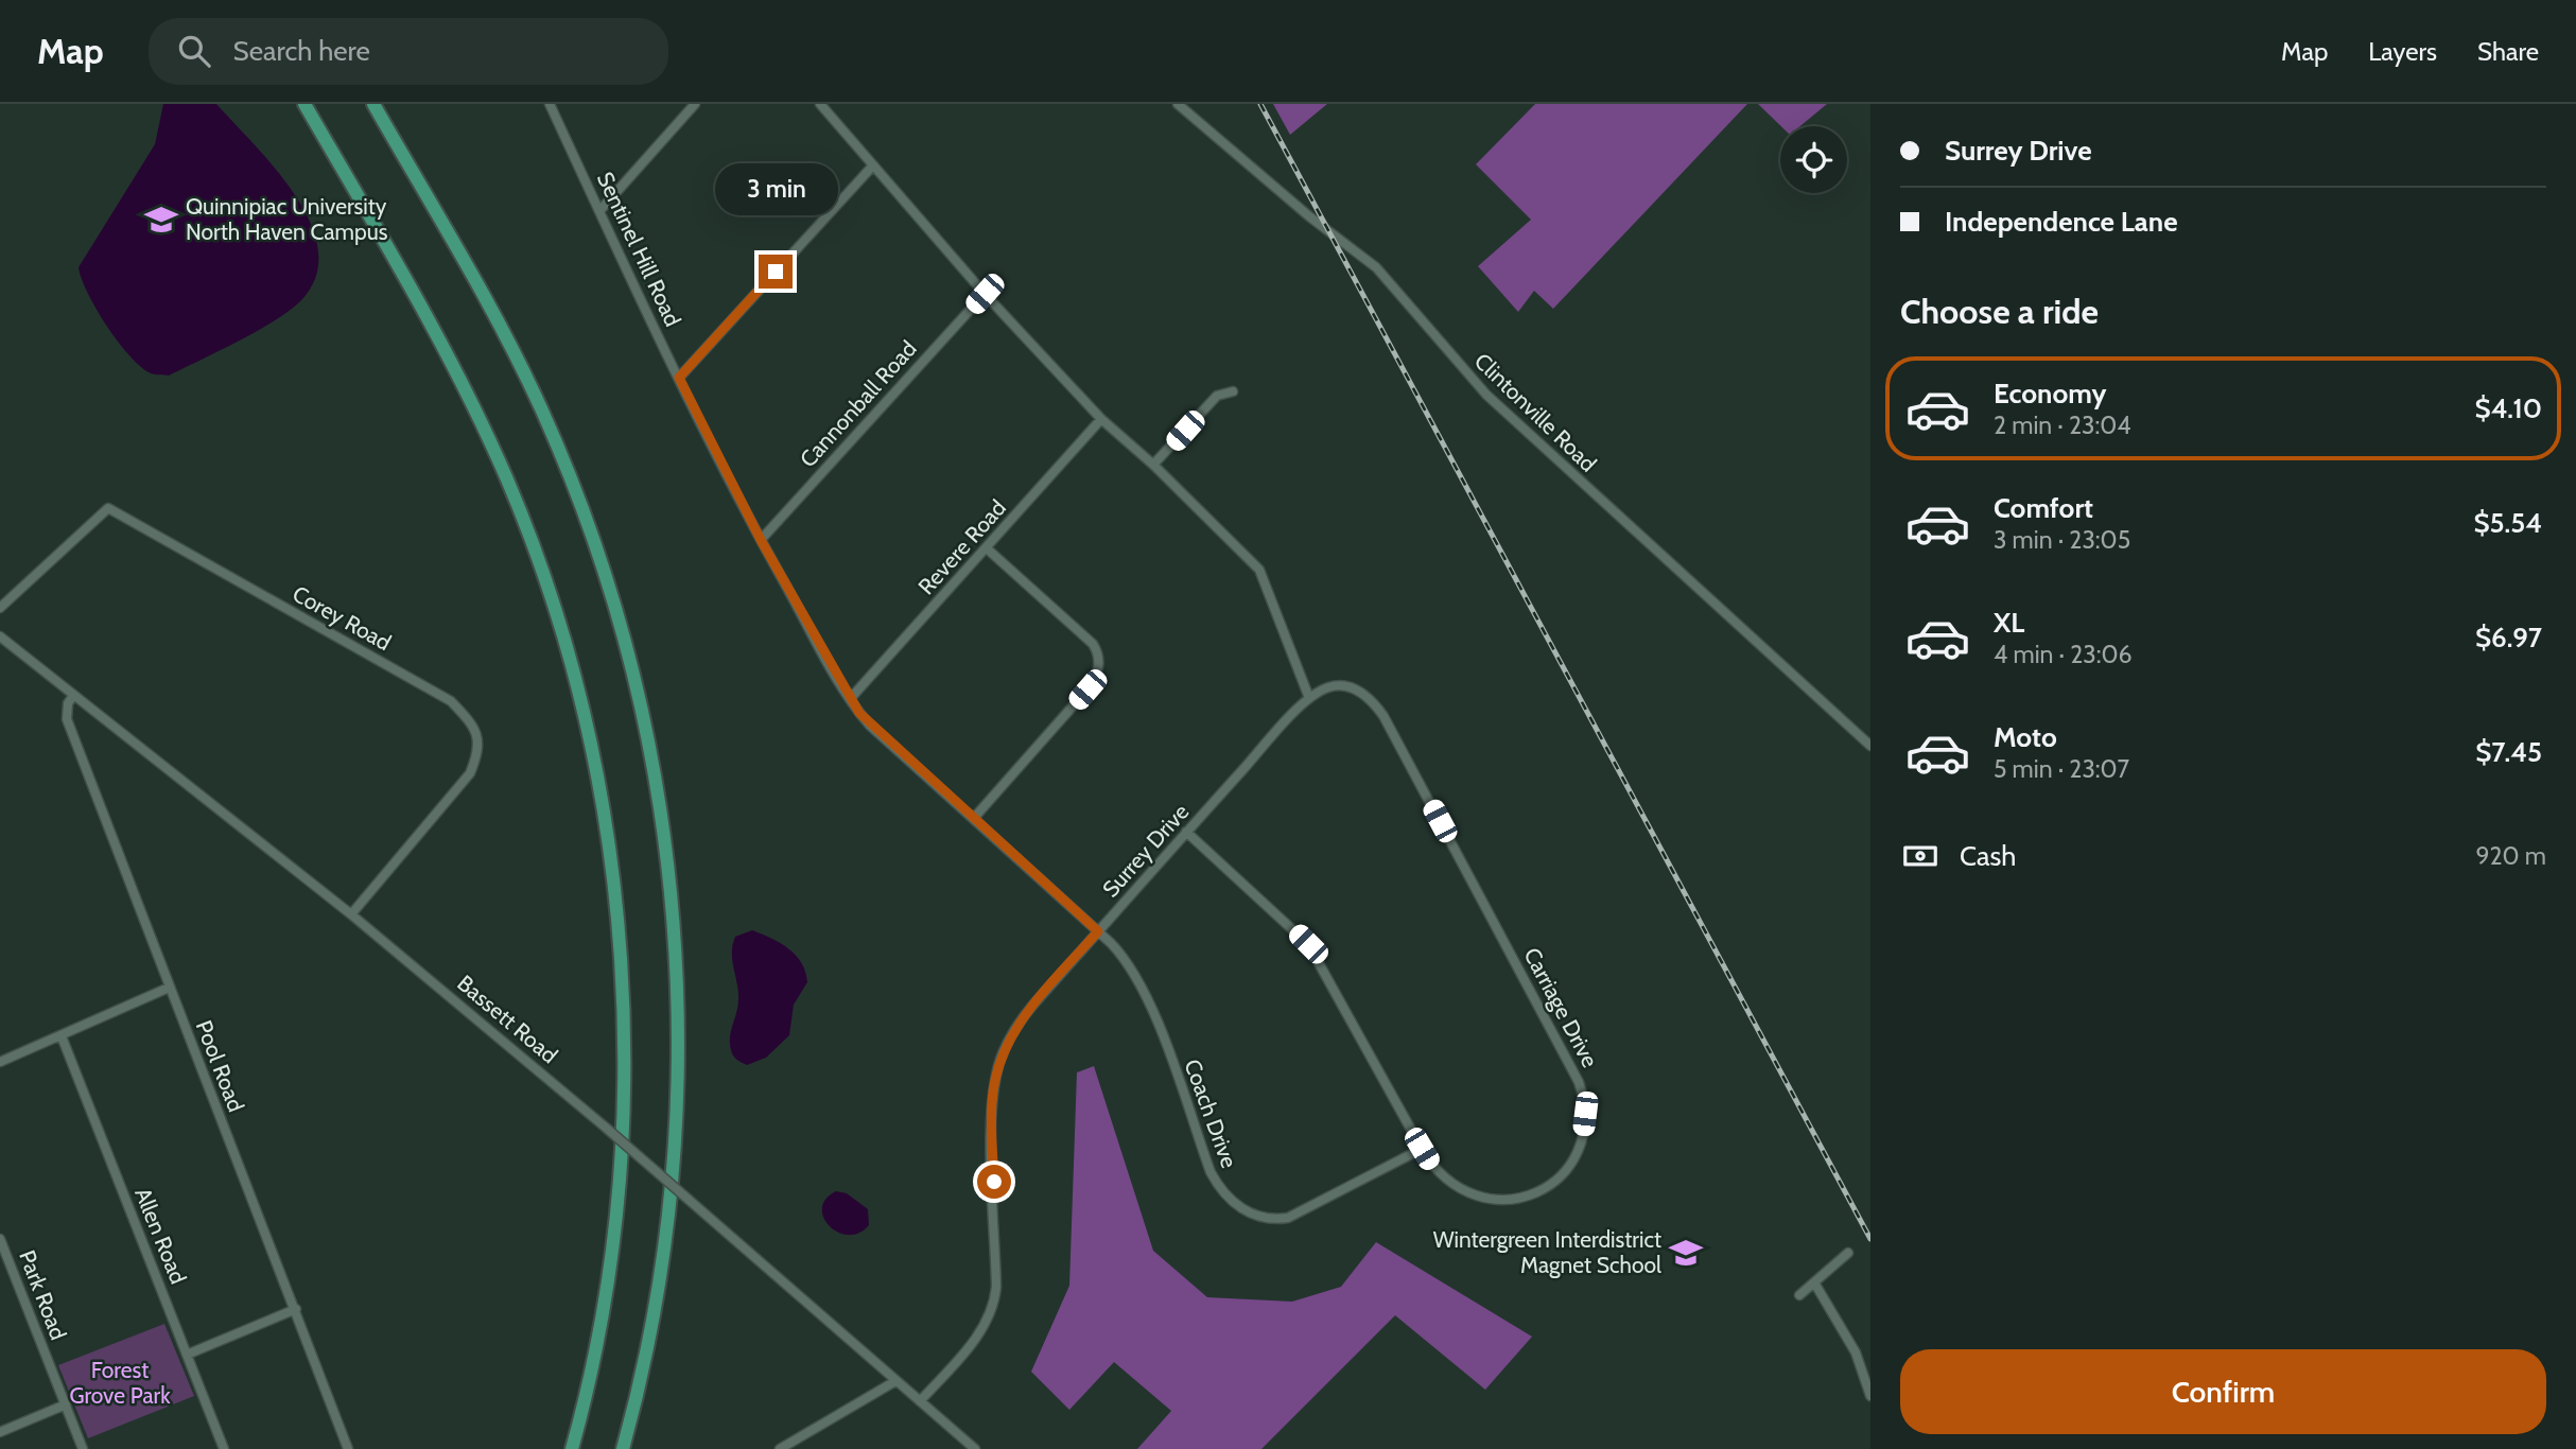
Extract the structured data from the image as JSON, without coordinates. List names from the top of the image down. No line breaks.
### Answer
{"streets":{"street":["Sentinel Hill Road","Cannonball Road","Clintonville Road","Revere Road","Corey Road","Surrey Drive","Carriage Drive","Bassett Road","Pool Road","Coach Drive","Allen Road","Park Road"]},"crossings":[["Sentinel Hill Road","Cannonball Road"],["Sentinel Hill Road","Revere Road"],["Sentinel Hill Road","Surrey Drive"],["Sentinel Hill Road","Coach Drive"],["Corey Road","Bassett Road"],["Surrey Drive","Carriage Drive"],["Surrey Drive","Bassett Road"],["Surrey Drive","Coach Drive"],["Carriage Drive","Coach Drive"],["Bassett Road","Pool Road"]],"parks":["Forest Grove Park"],"places":{"school or university":["Quinnipiac University North Haven Campus","Wintergreen Interdistrict Magnet School"]},"page":{"header":"Map","search":"Search here","nav":["Map","Layers","Share"],"banner":["Surrey Drive","Independence Lane"],"bubble":"3 min","heading":"Choose a ride","list":[{"name":"Economy","note":"2 min · 23:04","value":"$4.10"},{"name":"Comfort","note":"3 min · 23:05","value":"$5.54"},{"name":"XL","note":"4 min · 23:06","value":"$6.97"},{"name":"Moto","note":"5 min · 23:07","value":"$7.45"}],"pay":["Cash","920 m"],"buttons":"Confirm"}}
